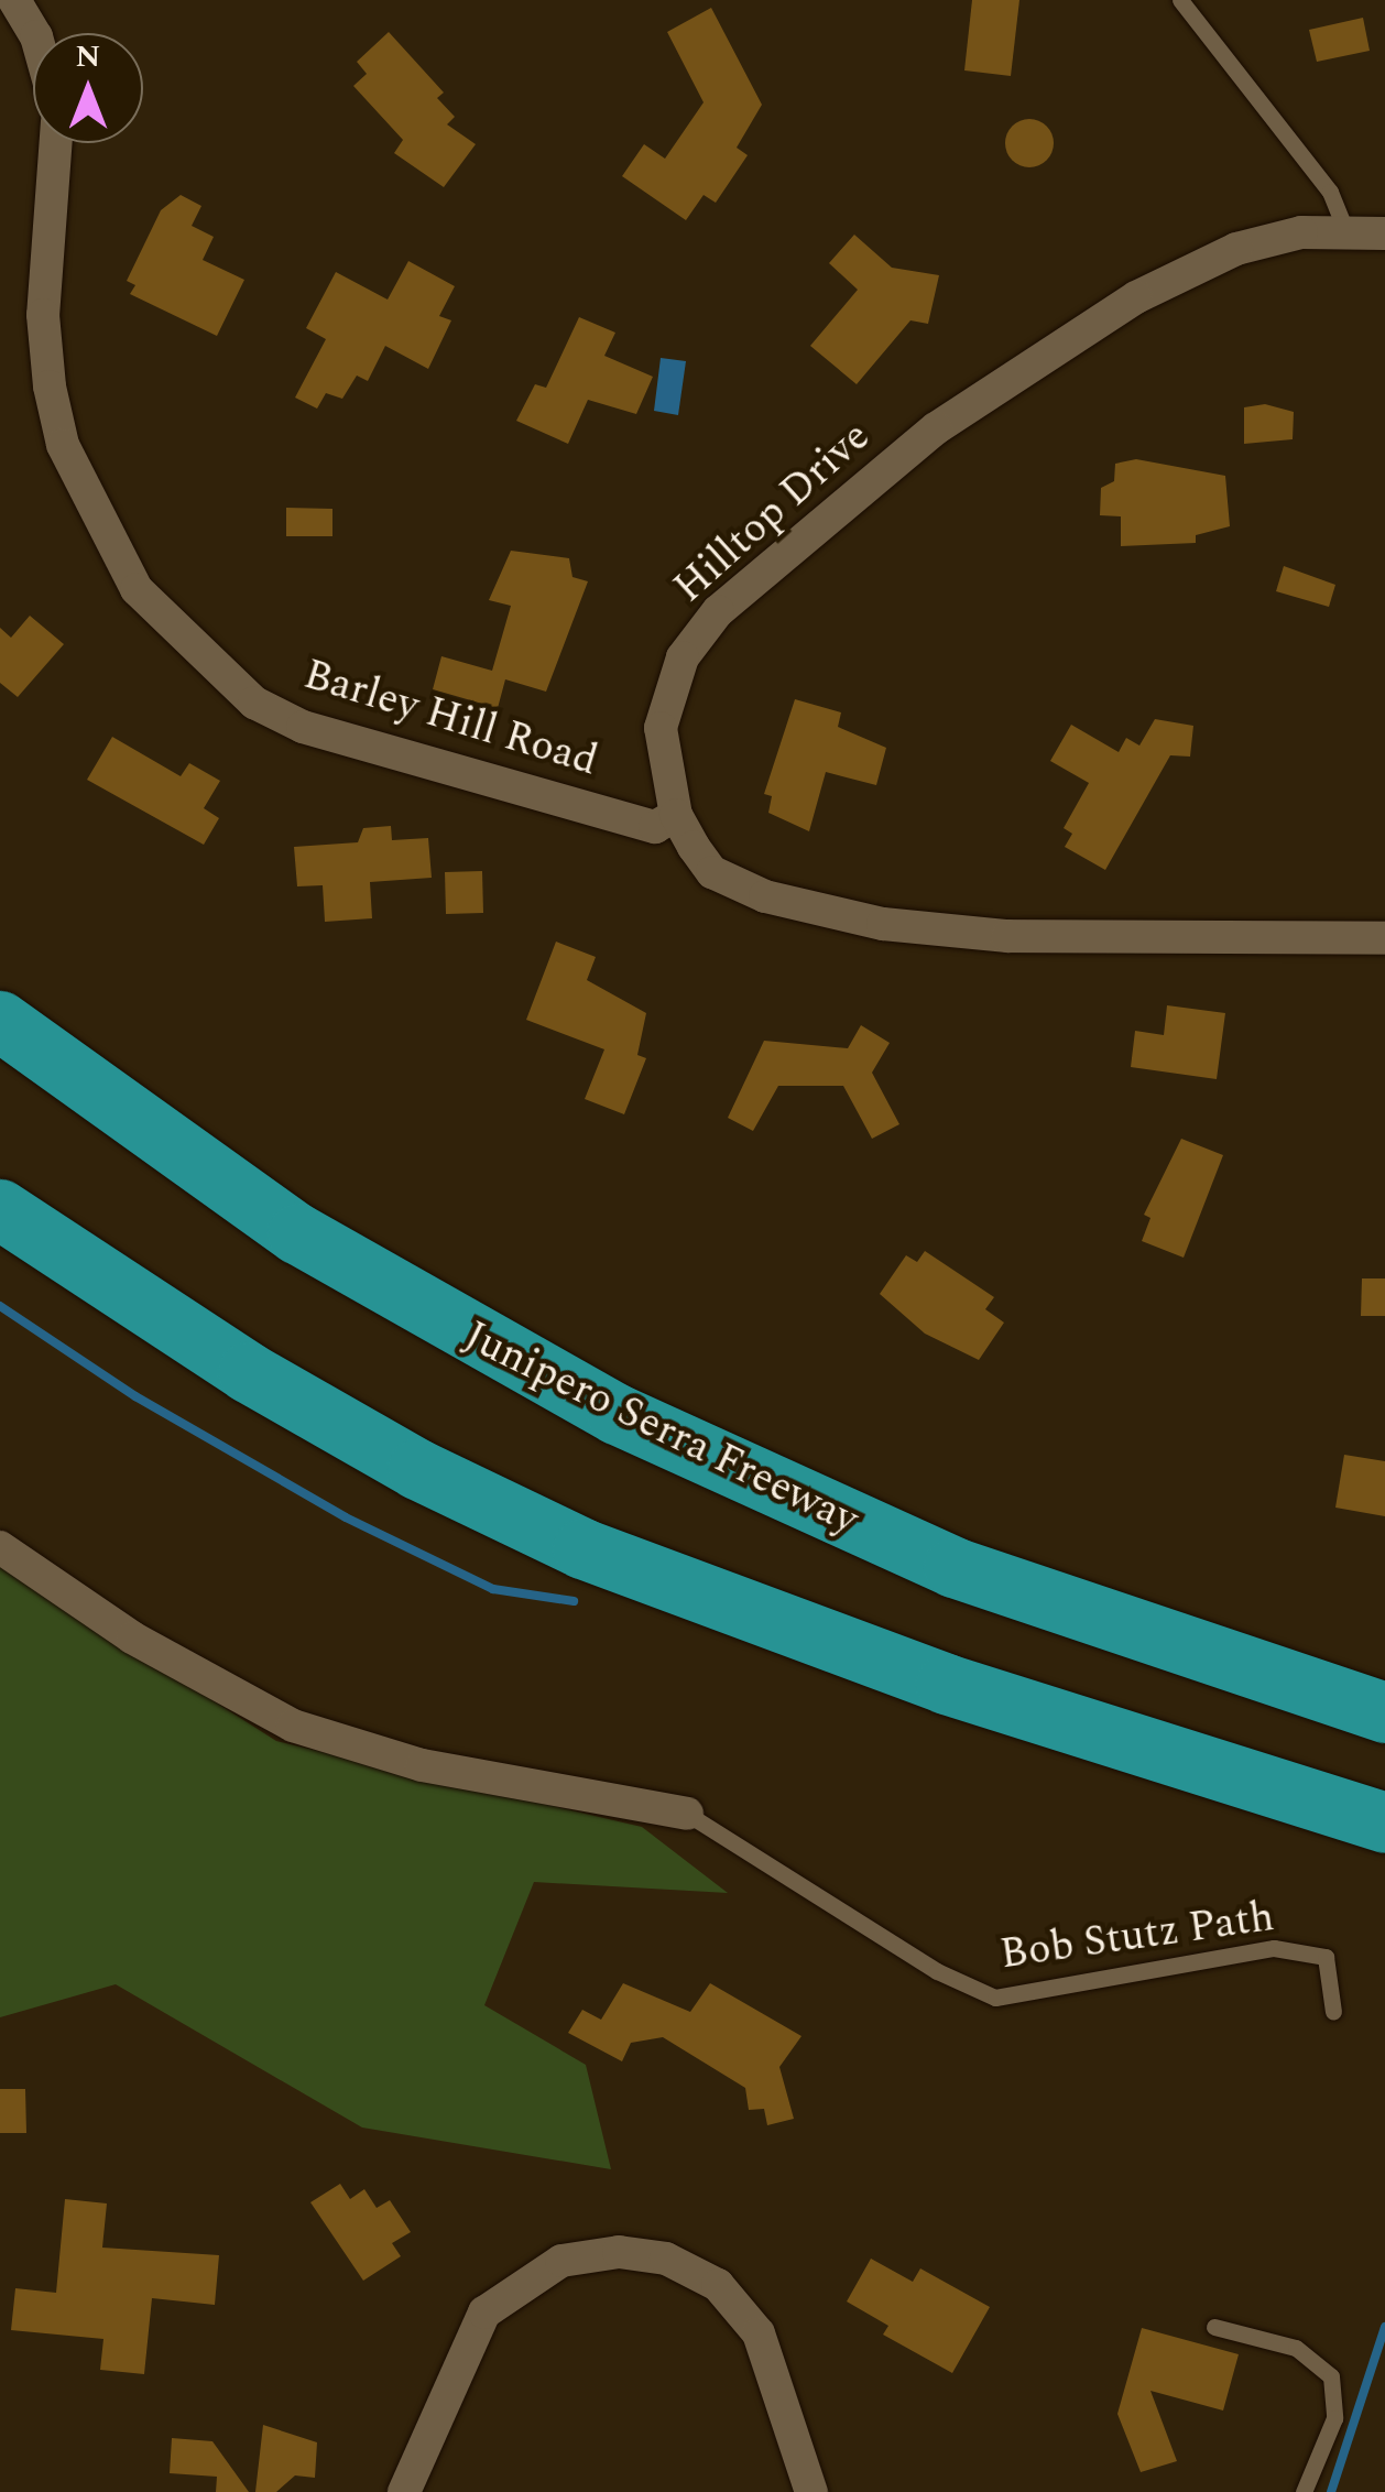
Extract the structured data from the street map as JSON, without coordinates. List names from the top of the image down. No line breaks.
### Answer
{"streets":{"highway":["Junipero Serra Freeway"],"street":["Hilltop Drive","Barley Hill Road"],"lane":["Bob Stutz Path"]},"crossings":[["Hilltop Drive","Barley Hill Road"]],"north":"top"}
